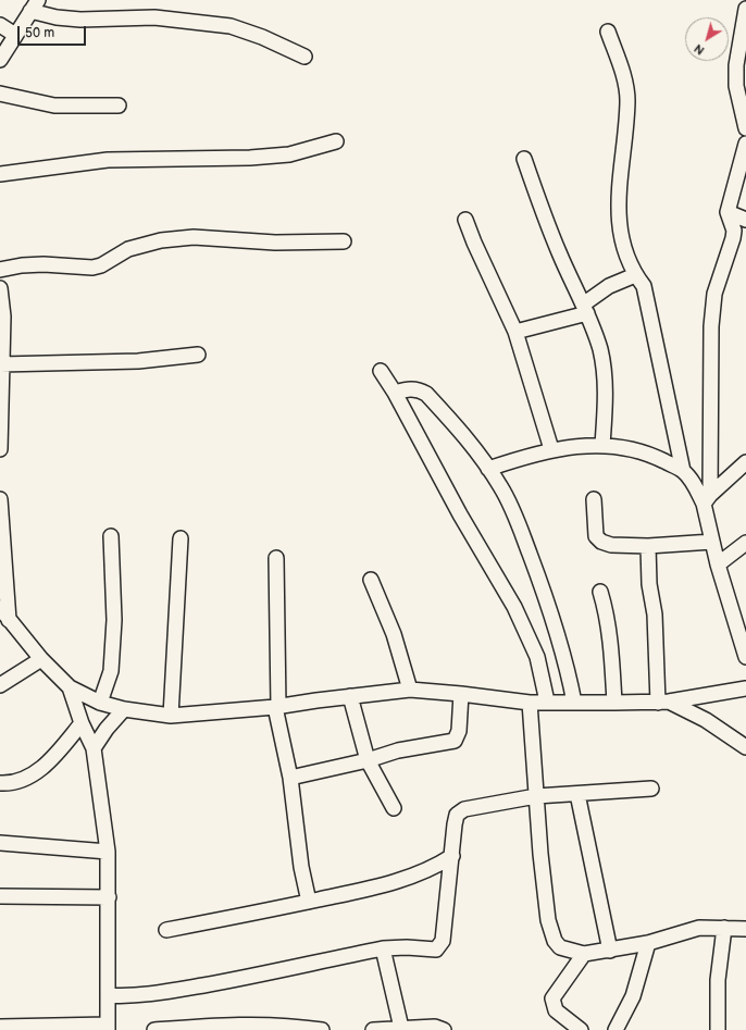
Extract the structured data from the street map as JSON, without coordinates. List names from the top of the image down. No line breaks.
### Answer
{"scale_bar":"50 m","north":"bottom left"}
